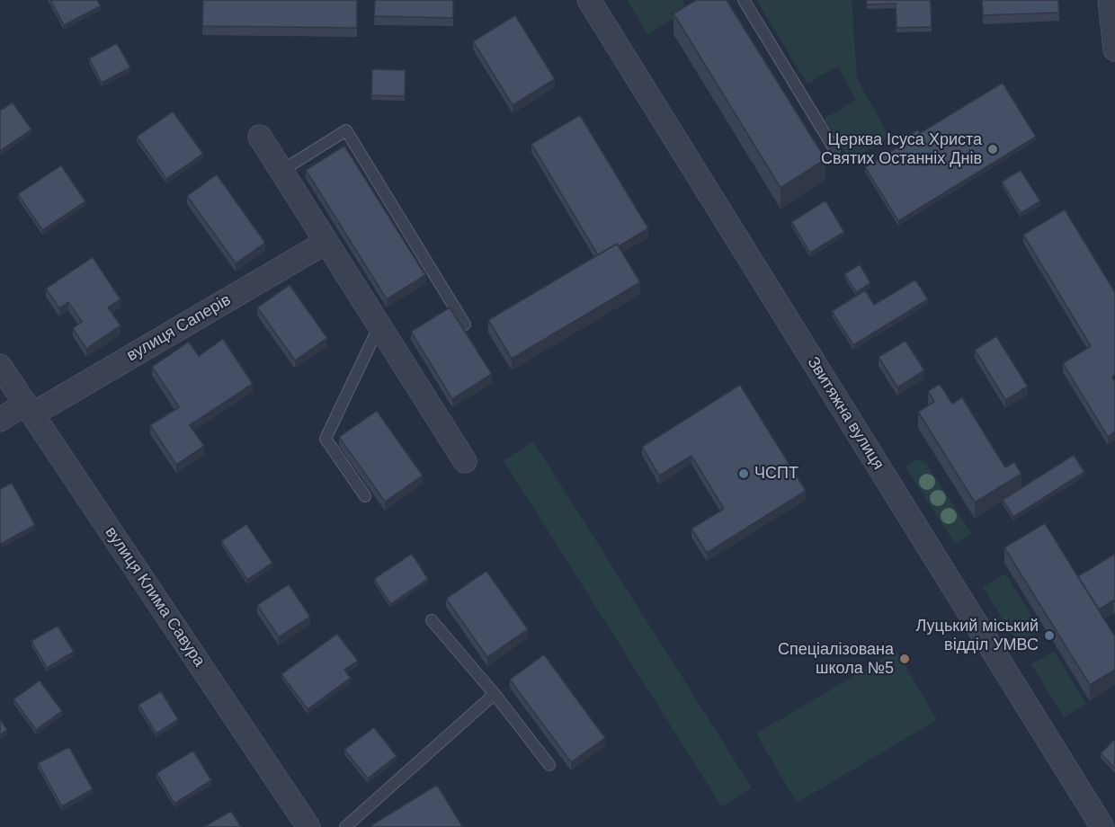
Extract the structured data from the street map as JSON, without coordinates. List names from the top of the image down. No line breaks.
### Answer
{"streets":{"street":["вулиця Саперів","Звитяжна вулиця","вулиця Клима Савура"]},"crossings":[["вулиця Саперів","вулиця Клима Савура"]],"places":["Церква Ісуса Христа Святих Останніх Днів","ЧСПТ","Луцький міський відділ УМВС","Спеціалізована школа №5"]}
